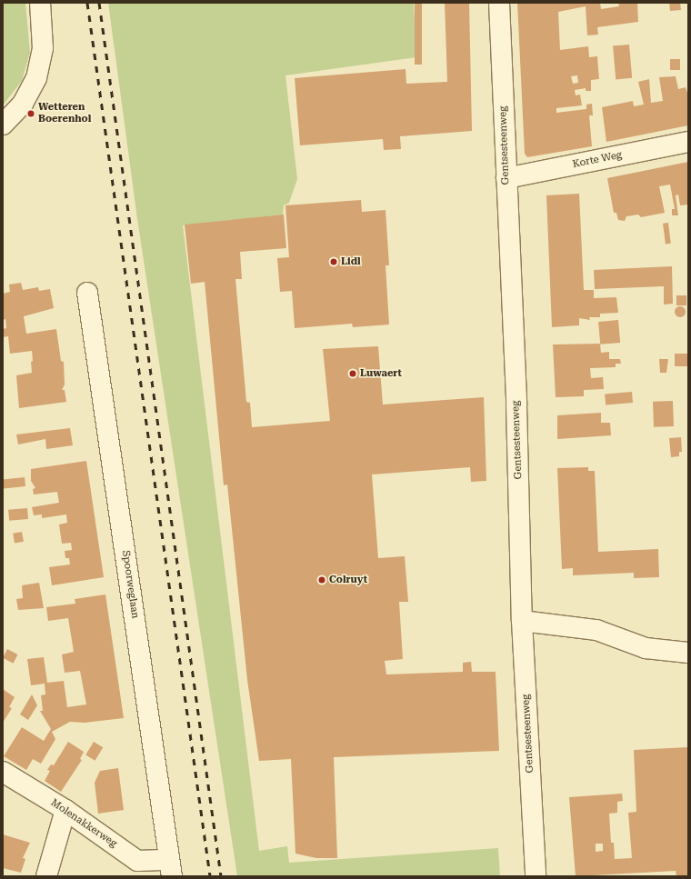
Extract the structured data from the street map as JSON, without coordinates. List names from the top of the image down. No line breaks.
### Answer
{"streets":{"street":["Gentsesteenweg","Korte Weg","Spoorweglaan","Molenakkerweg"]},"crossings":[["Gentsesteenweg","Korte Weg"],["Spoorweglaan","Molenakkerweg"]],"places":["Wetteren Boerenhol","Lidl","Luwaert","Colruyt"]}
